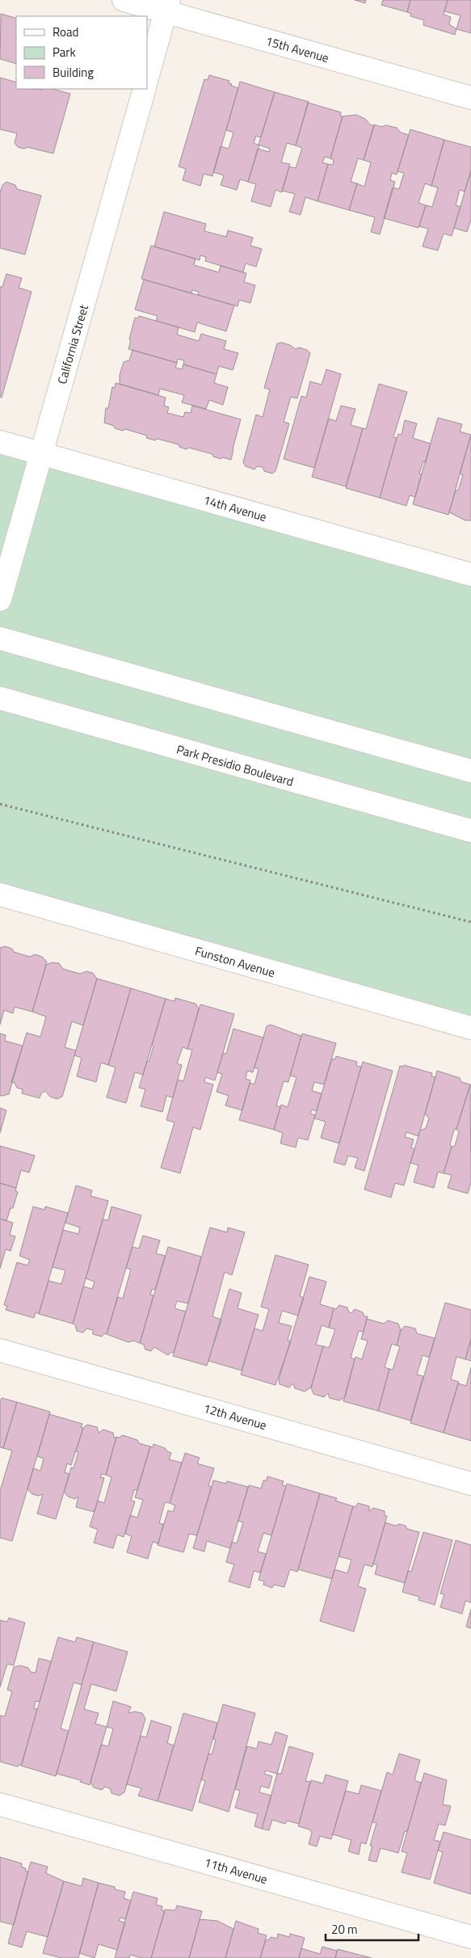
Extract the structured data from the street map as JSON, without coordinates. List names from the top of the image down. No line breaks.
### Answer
{"streets":{"main road":["15th Avenue","California Street","14th Avenue","Park Presidio Boulevard","Funston Avenue","12th Avenue","11th Avenue"]},"crossings":[["California Street","14th Avenue"]],"legend":["Road","Park","Building"],"scale_bar":"20 m"}
